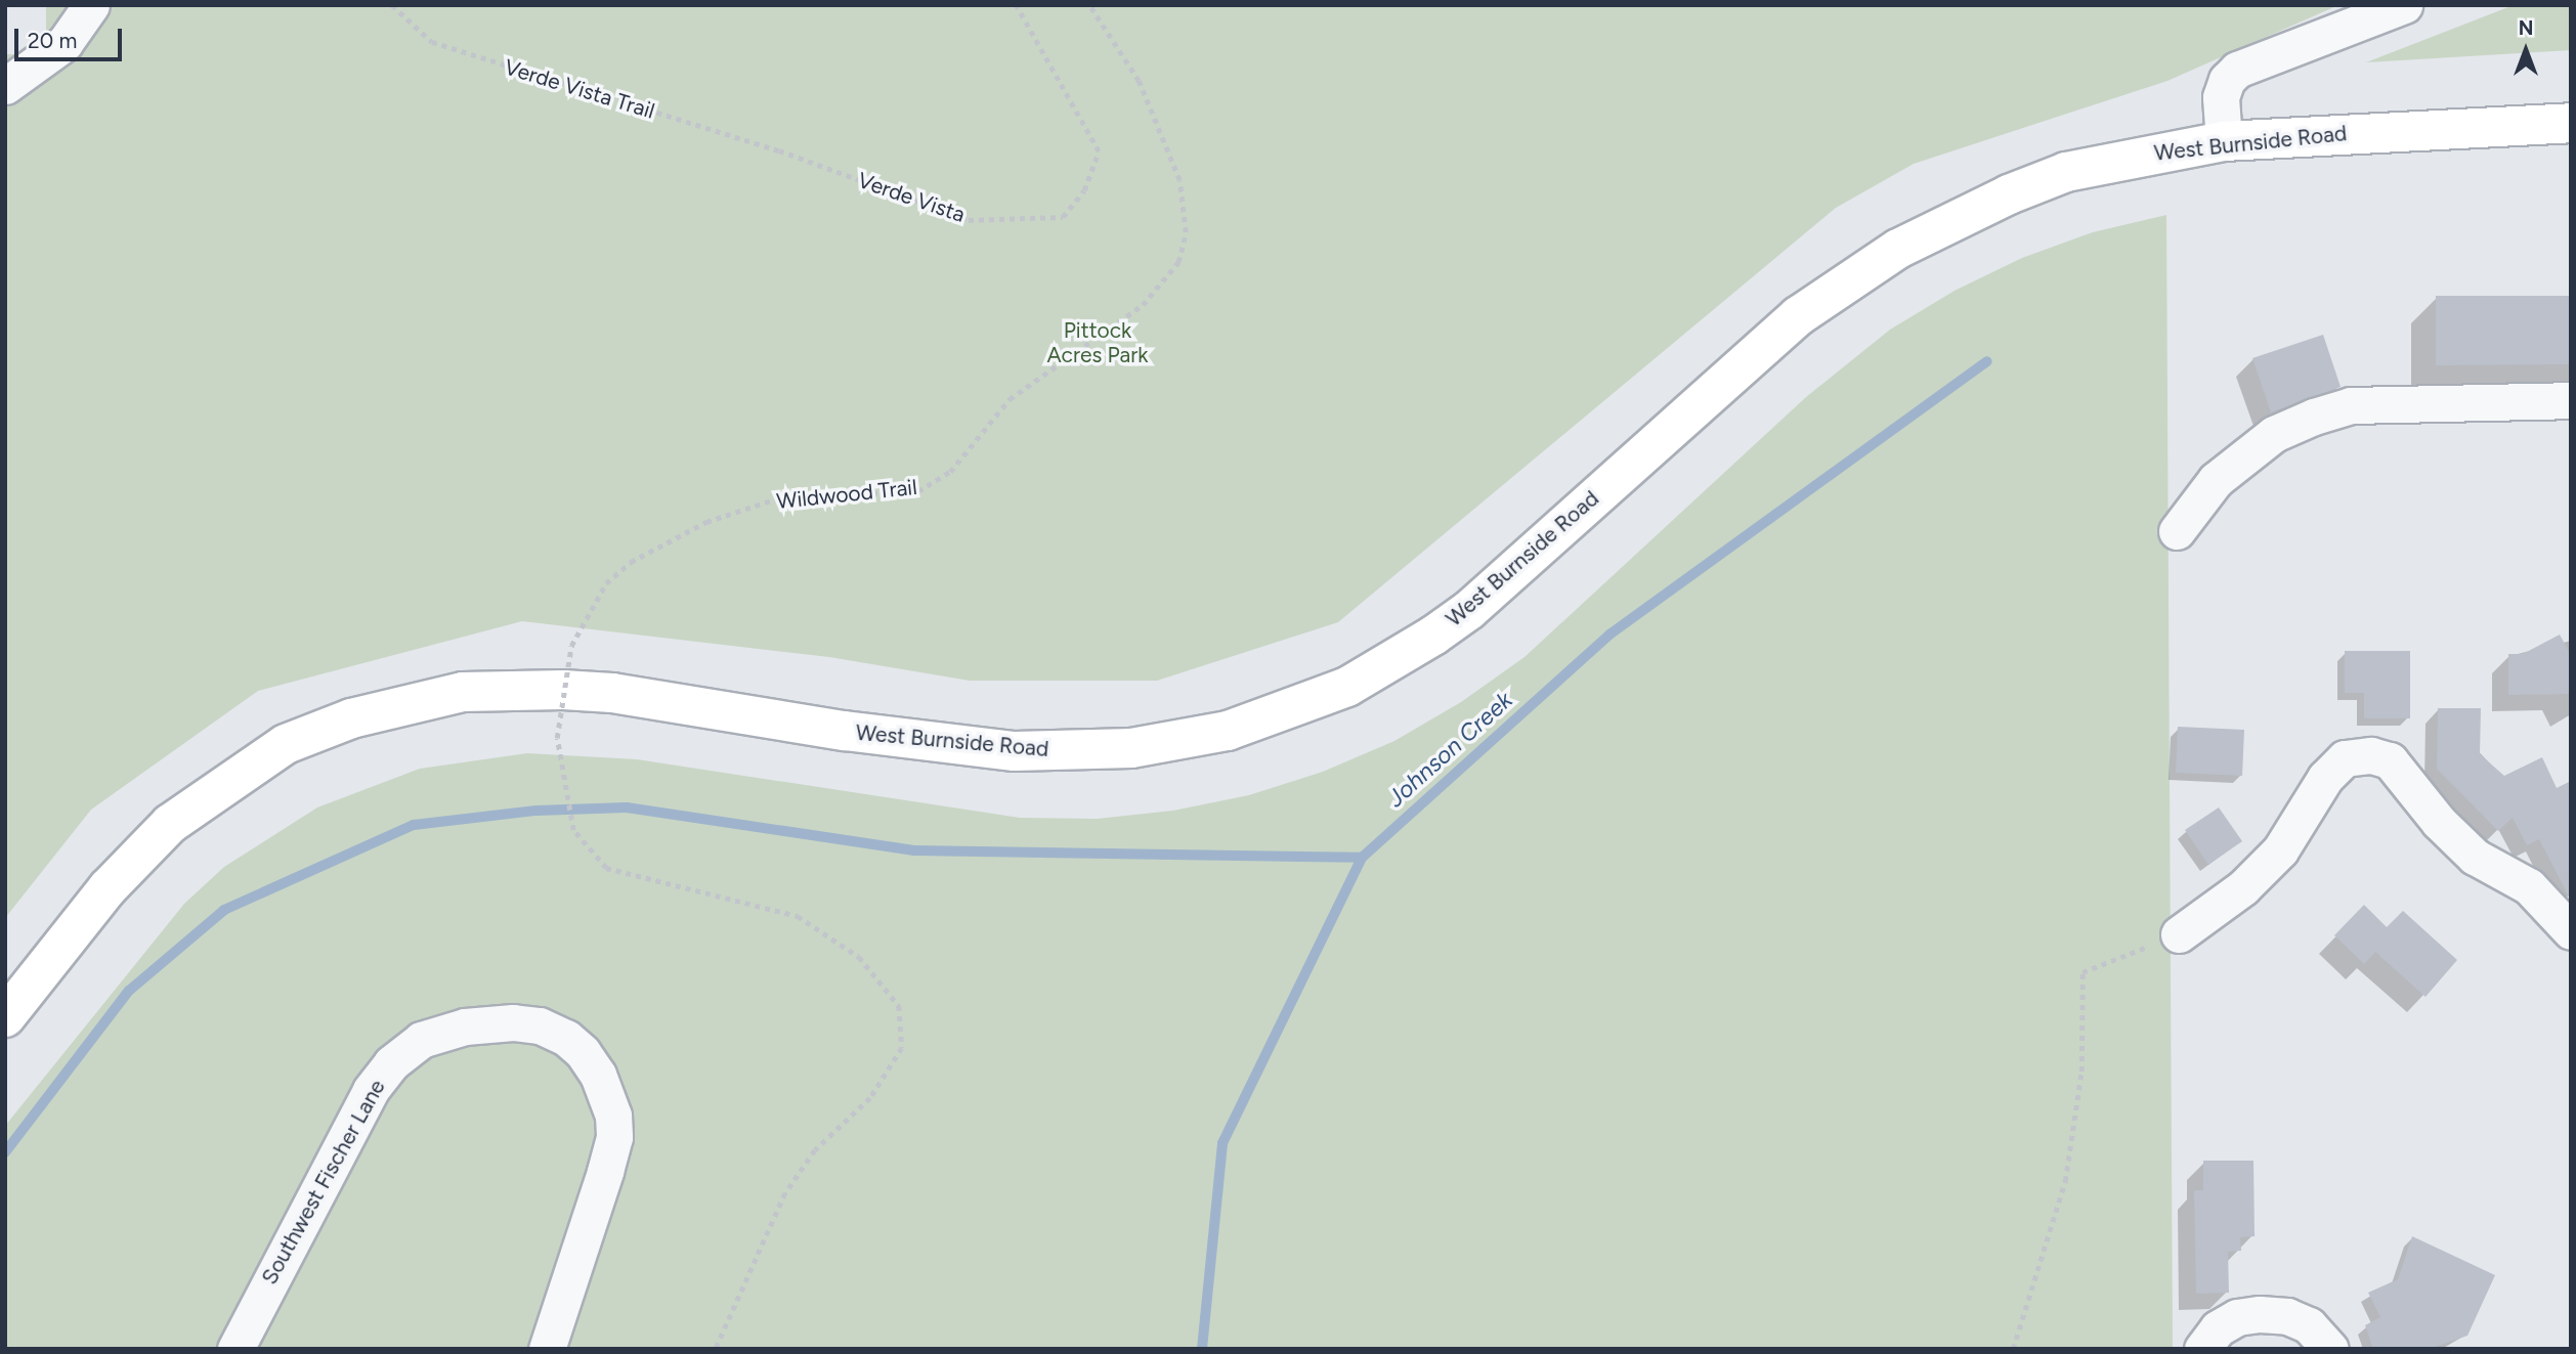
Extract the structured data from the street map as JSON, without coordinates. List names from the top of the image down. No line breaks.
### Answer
{"streets":{"main road":["West Burnside Road"],"street":["Southwest Fischer Lane"],"path":["Verde Vista Trail","Verde Vista","Wildwood Trail"]},"crossings":[["Verde Vista Trail","Verde Vista"]],"water":["Johnson Creek"],"parks":["Pittock Acres Park"],"scale_bar":"20 m","north":"top"}
